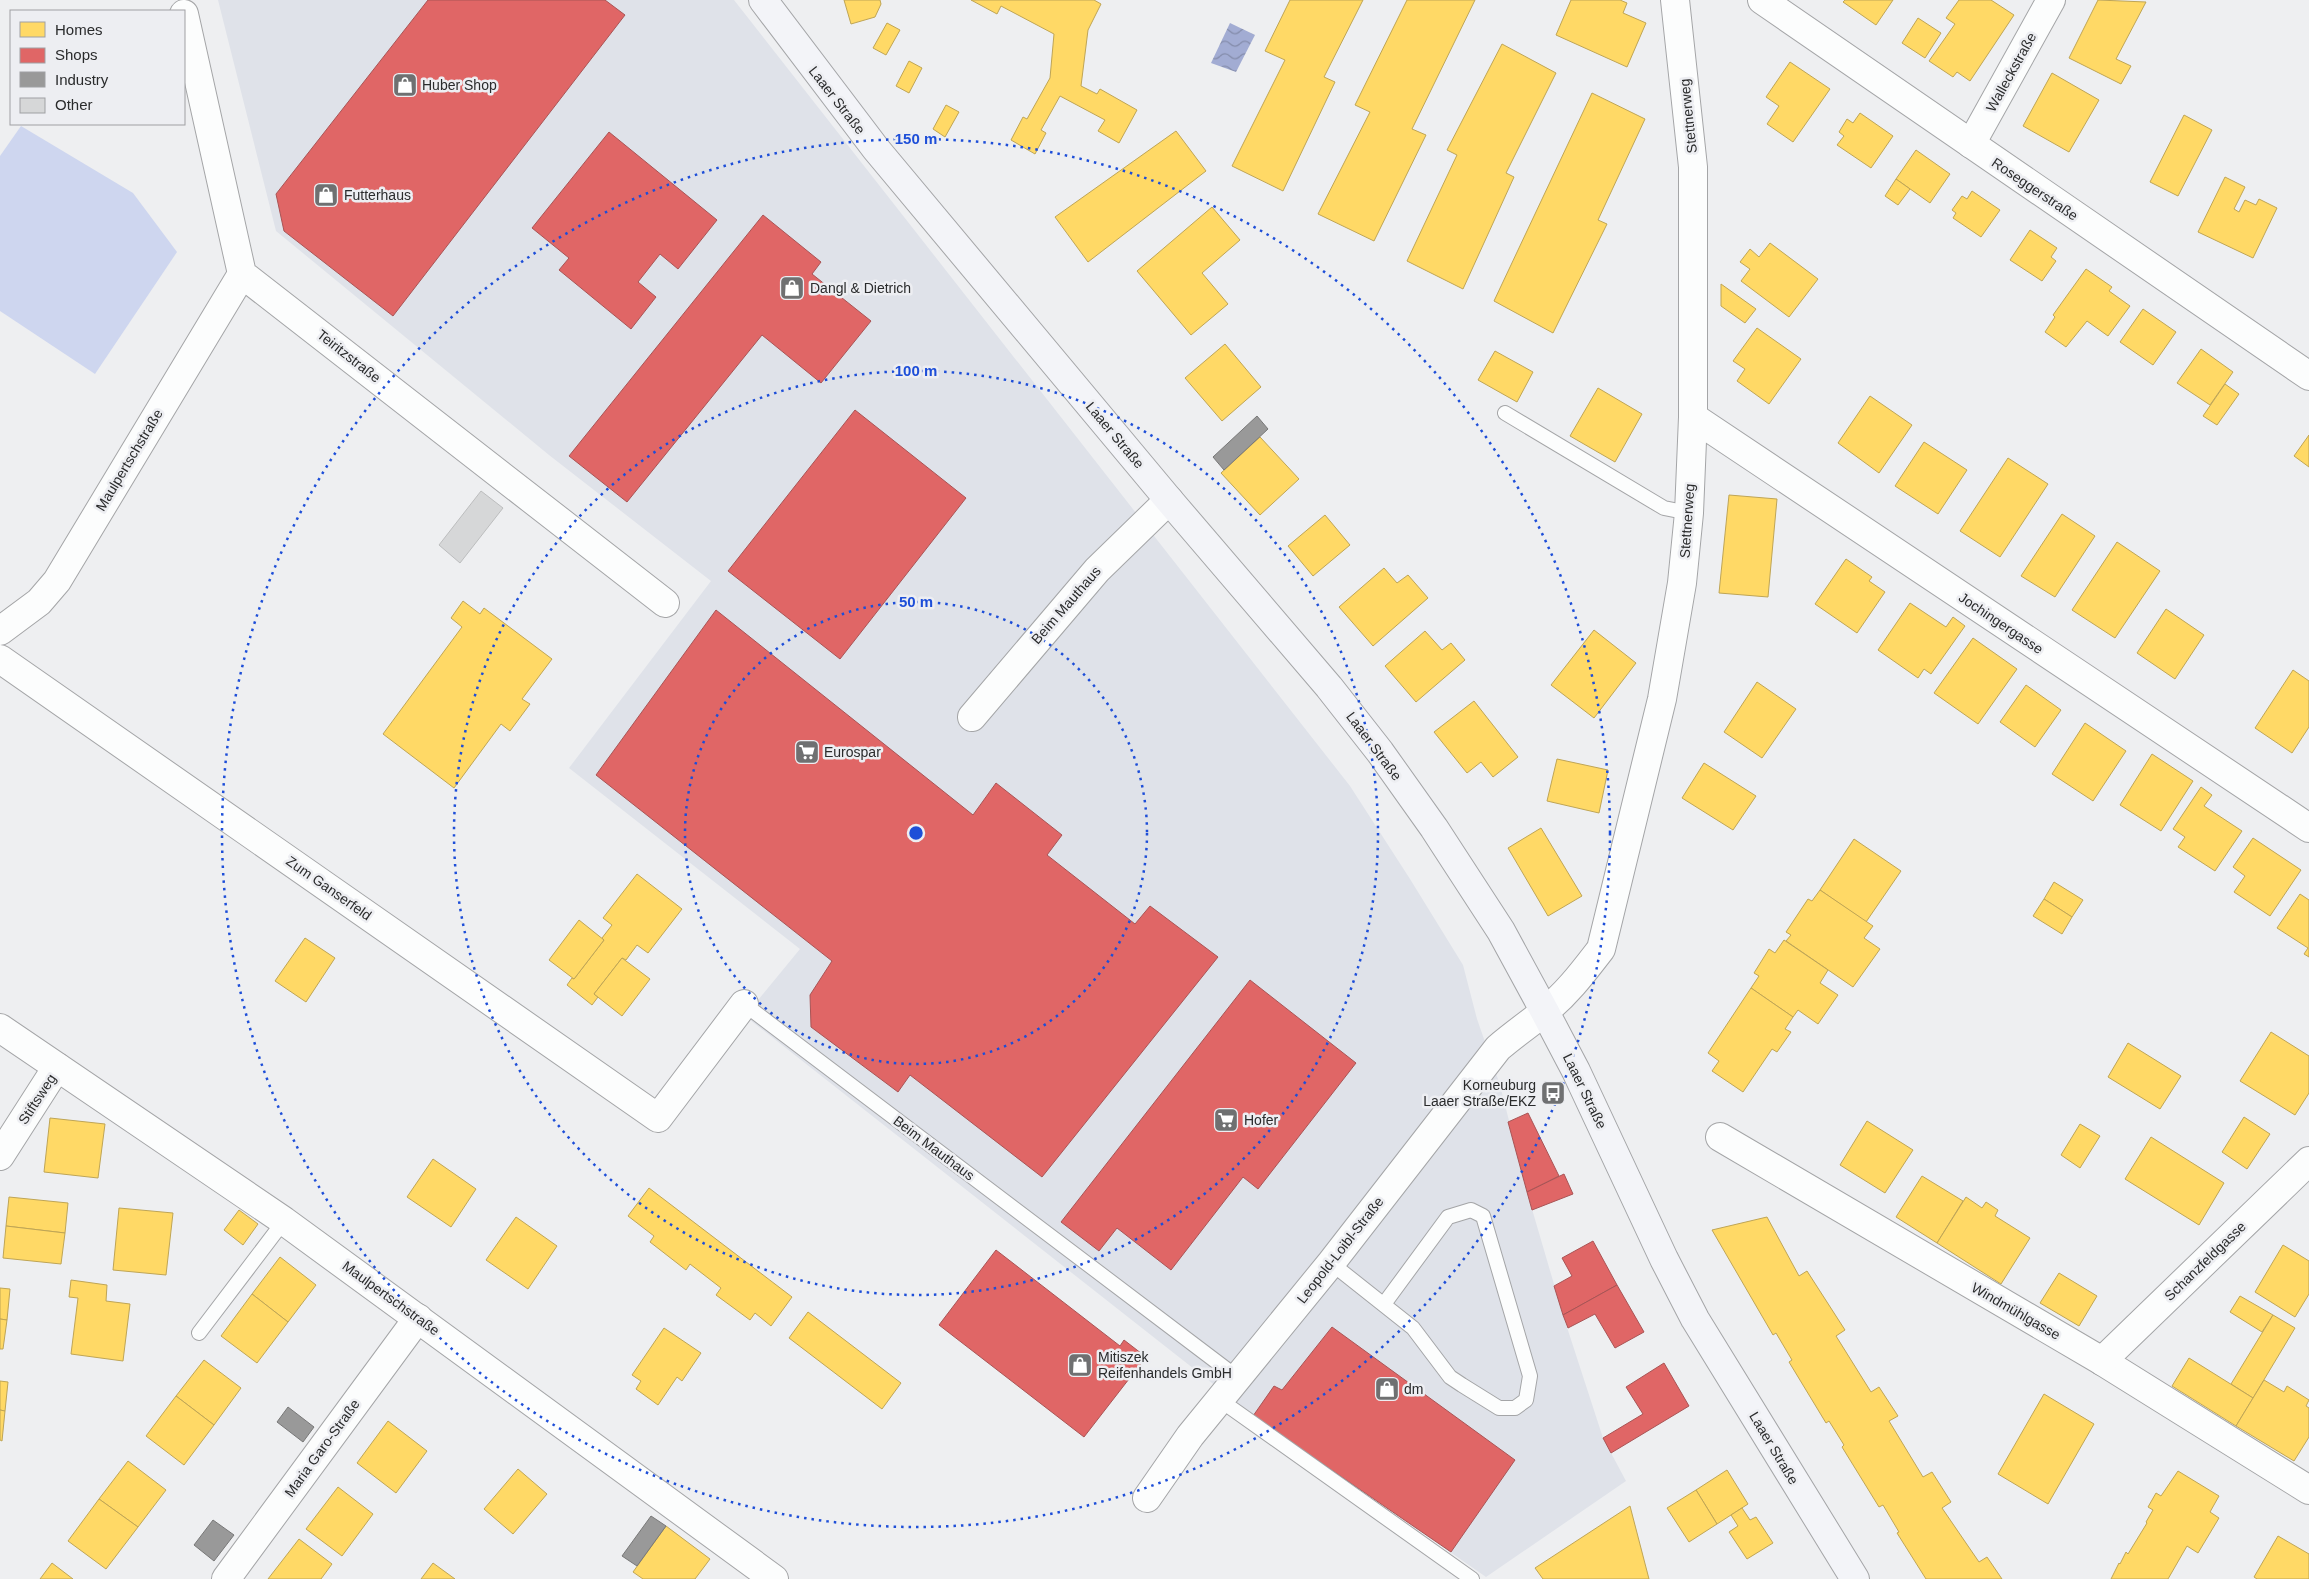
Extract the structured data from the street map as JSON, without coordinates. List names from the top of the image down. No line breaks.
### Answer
{"streets":{"street":["Walleckstraße","Laaer Straße","Stettnerweg","Roseggerstraße","Teiritzstraße","Maulpertschstraße","Beim Mauthaus","Jochingergasse","Zum Ganserfeld","Stiftsweg","Leopold-Loibl-Straße","Schanzfeldgasse","Windmühlgasse","Maria Garo-Straße"]},"crossings":[["Walleckstraße","Roseggerstraße"],["Laaer Straße","Stettnerweg"],["Laaer Straße","Beim Mauthaus"],["Laaer Straße","Leopold-Loibl-Straße"],["Stettnerweg","Jochingergasse"],["Stettnerweg","Leopold-Loibl-Straße"],["Teiritzstraße","Maulpertschstraße"],["Maulpertschstraße","Stiftsweg"],["Maulpertschstraße","Maria Garo-Straße"],["Beim Mauthaus","Zum Ganserfeld"],["Beim Mauthaus","Leopold-Loibl-Straße"],["Schanzfeldgasse","Windmühlgasse"]],"places":{"shop":["Huber Shop","Futterhaus","Dangl & Dietrich","Mitiszek Reifenhandels GmbH","dm"],"supermarket":["Eurospar","Hofer"],"bus stop":["Korneuburg Laaer Straße/EKZ"]},"legend":["Homes","Shops","Industry","Other"],"rings":["150 m","100 m","50 m"]}
